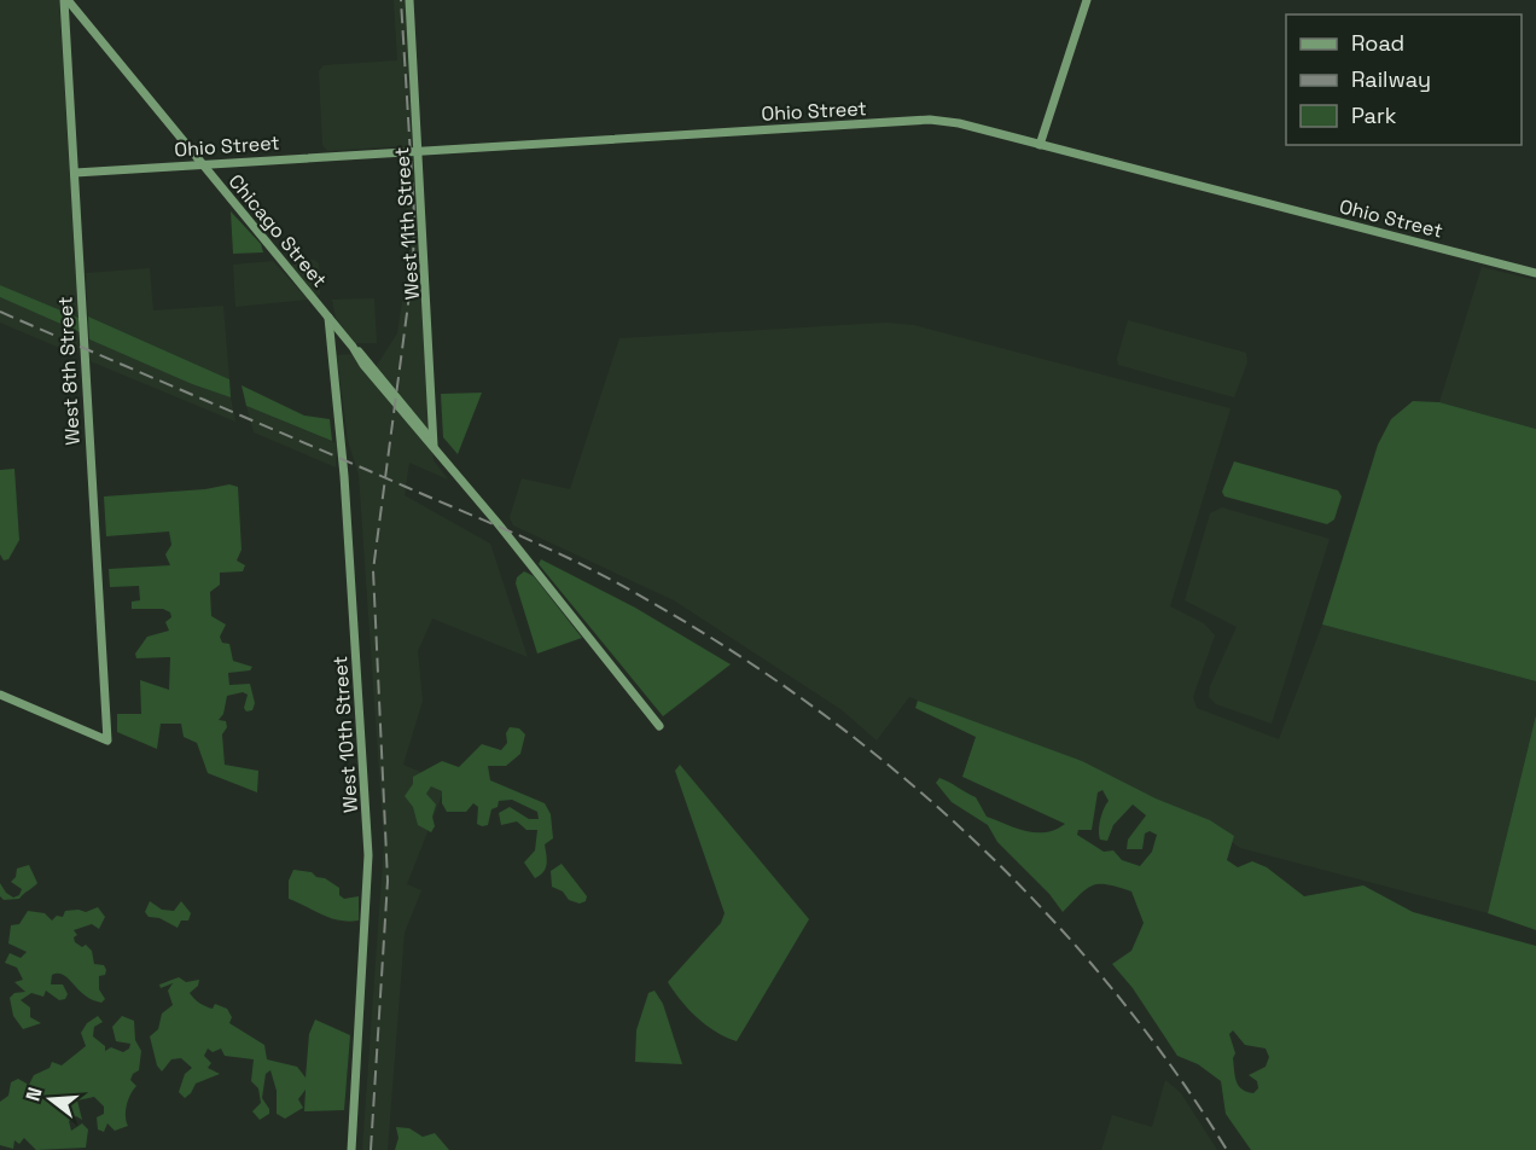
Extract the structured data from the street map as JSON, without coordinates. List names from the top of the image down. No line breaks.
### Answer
{"streets":{"street":["Ohio Street","West 11th Street","Chicago Street","West 8th Street","West 10th Street"]},"crossings":[["Ohio Street","West 11th Street"],["Ohio Street","Chicago Street"],["Ohio Street","West 8th Street"],["West 11th Street","Chicago Street"],["Chicago Street","West 8th Street"],["Chicago Street","West 10th Street"]],"legend":["Road","Railway","Park"],"north":"left"}
